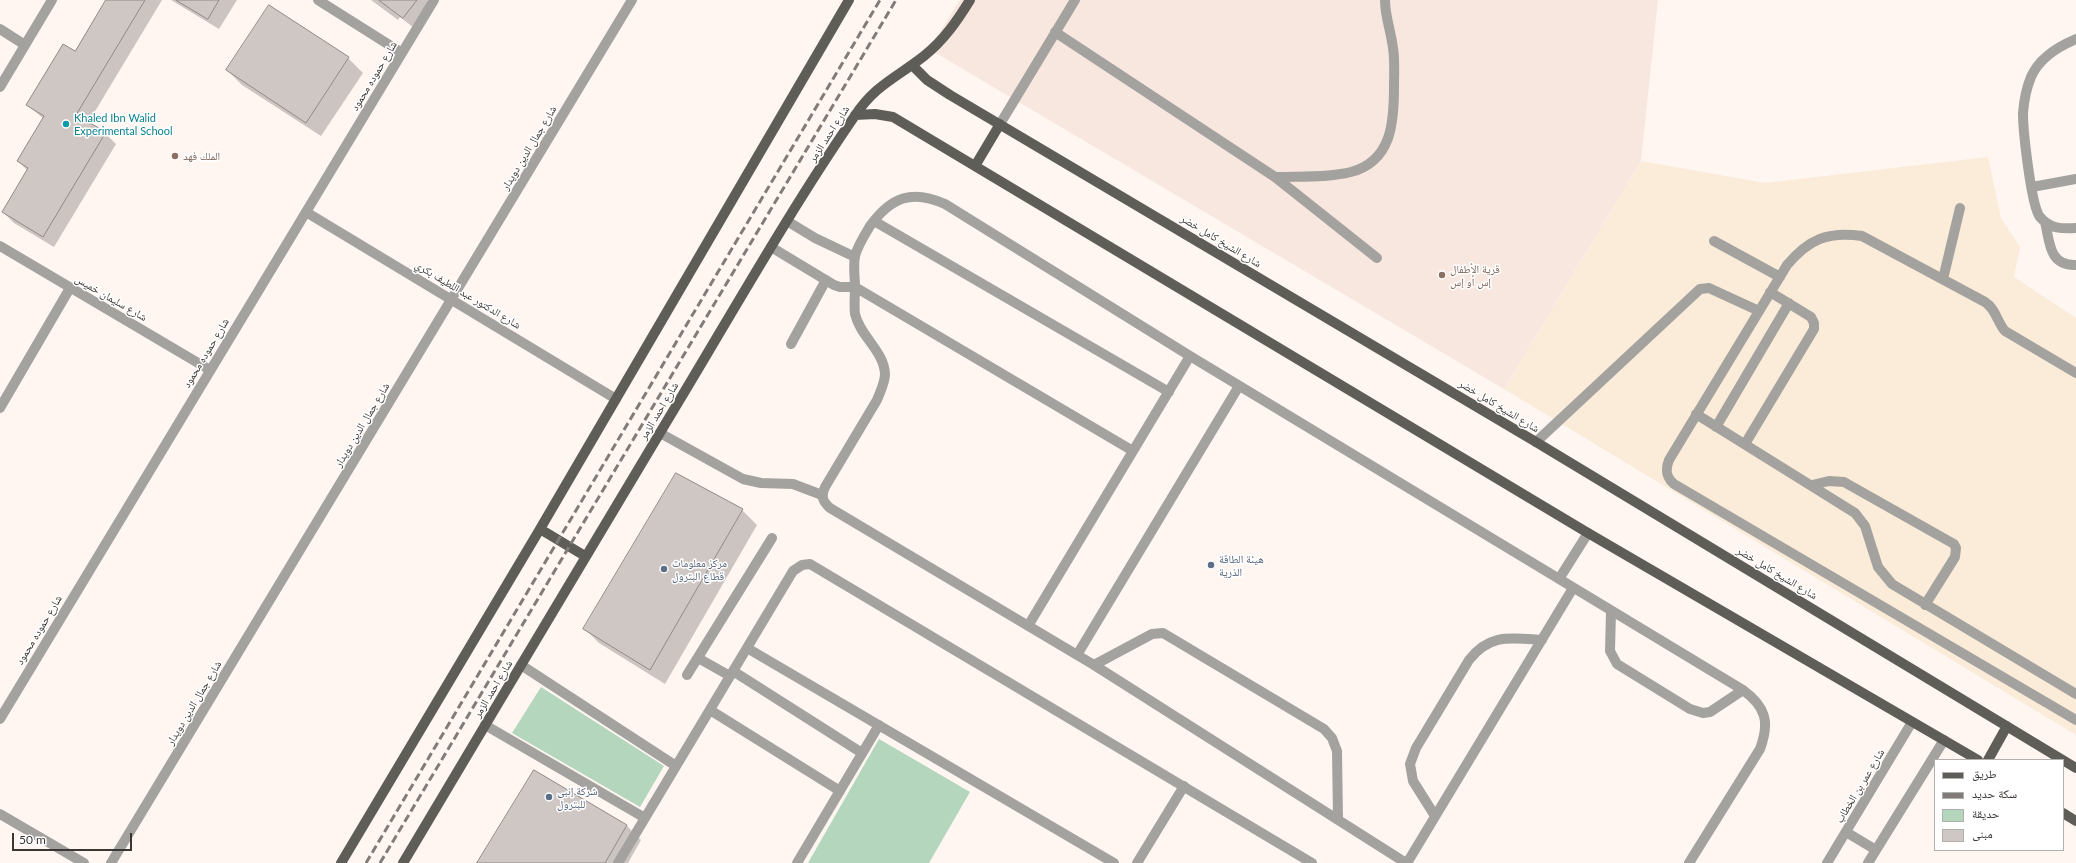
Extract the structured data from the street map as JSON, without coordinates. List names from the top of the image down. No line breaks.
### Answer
{"streets":{"main road":["شارع احمد الزمر","شارع الشيخ كامل خضر"],"street":["شارع حموده محمود","شارع جمال الدين دويدار","شارع الدكتور عبد اللطيف بكري","شارع سليمان خميس","شارع عمر بن الخطاب"]},"crossings":[["شارع حموده محمود","شارع الدكتور عبد اللطيف بكري"],["شارع حموده محمود","شارع سليمان خميس"],["شارع احمد الزمر","شارع الشيخ كامل خضر"],["شارع جمال الدين دويدار","شارع الدكتور عبد اللطيف بكري"]],"places":["Khaled Ibn Walid Experimental School","الملك فهد","قرية الأطفال إس أو إس","هيئة الطاقة الذرية","مركز معلومات قطاع البترول","شركة إنبى للبترول"],"legend":["طريق","سكة حديد","حديقة","مبنى"],"scale_bar":"50 m"}
